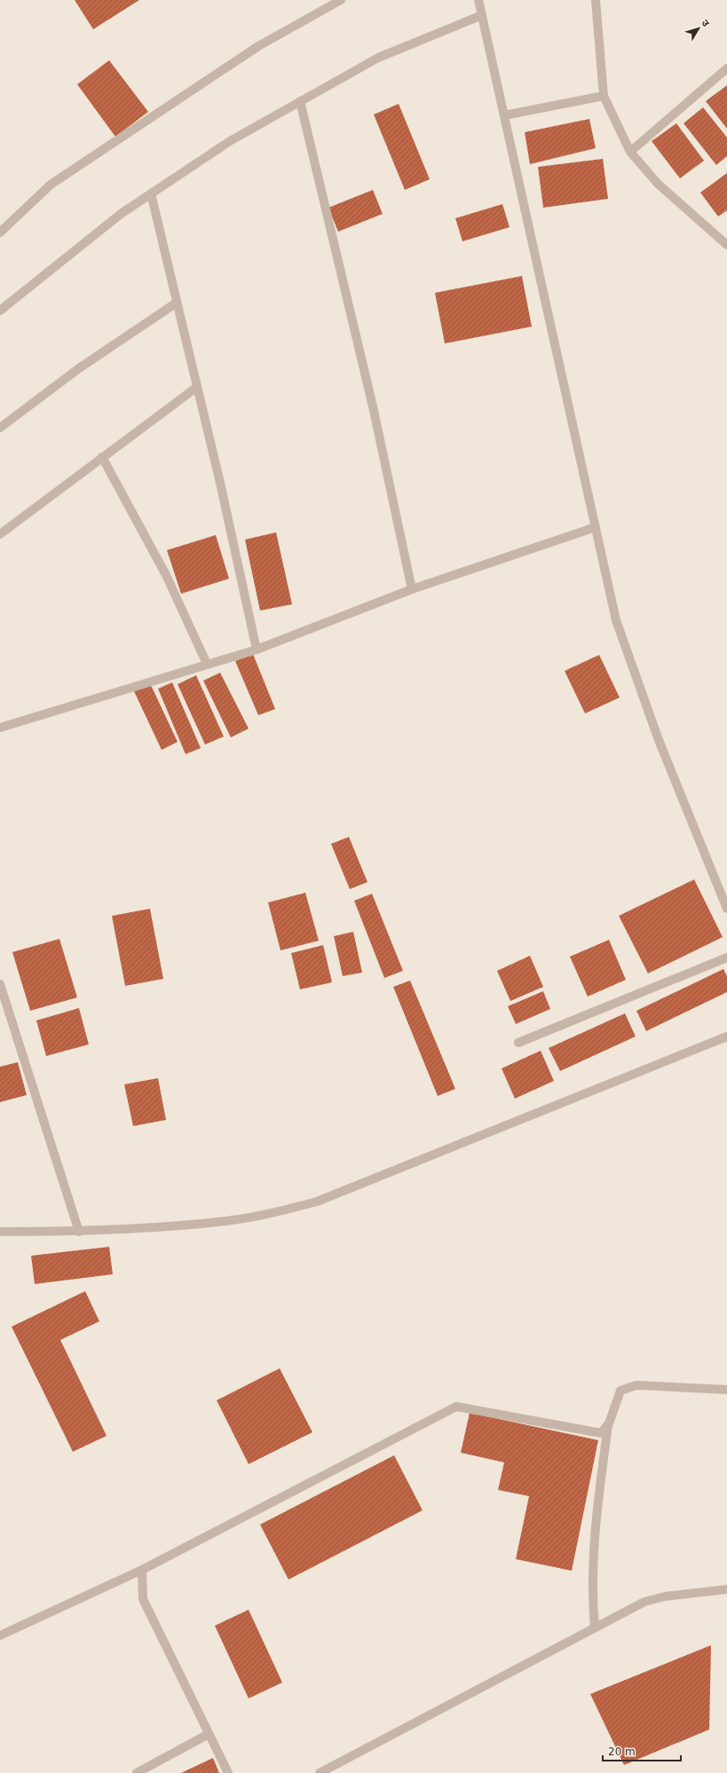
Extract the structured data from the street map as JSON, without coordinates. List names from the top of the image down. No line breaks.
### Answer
{"scale_bar":"20 m","north":"top right"}
